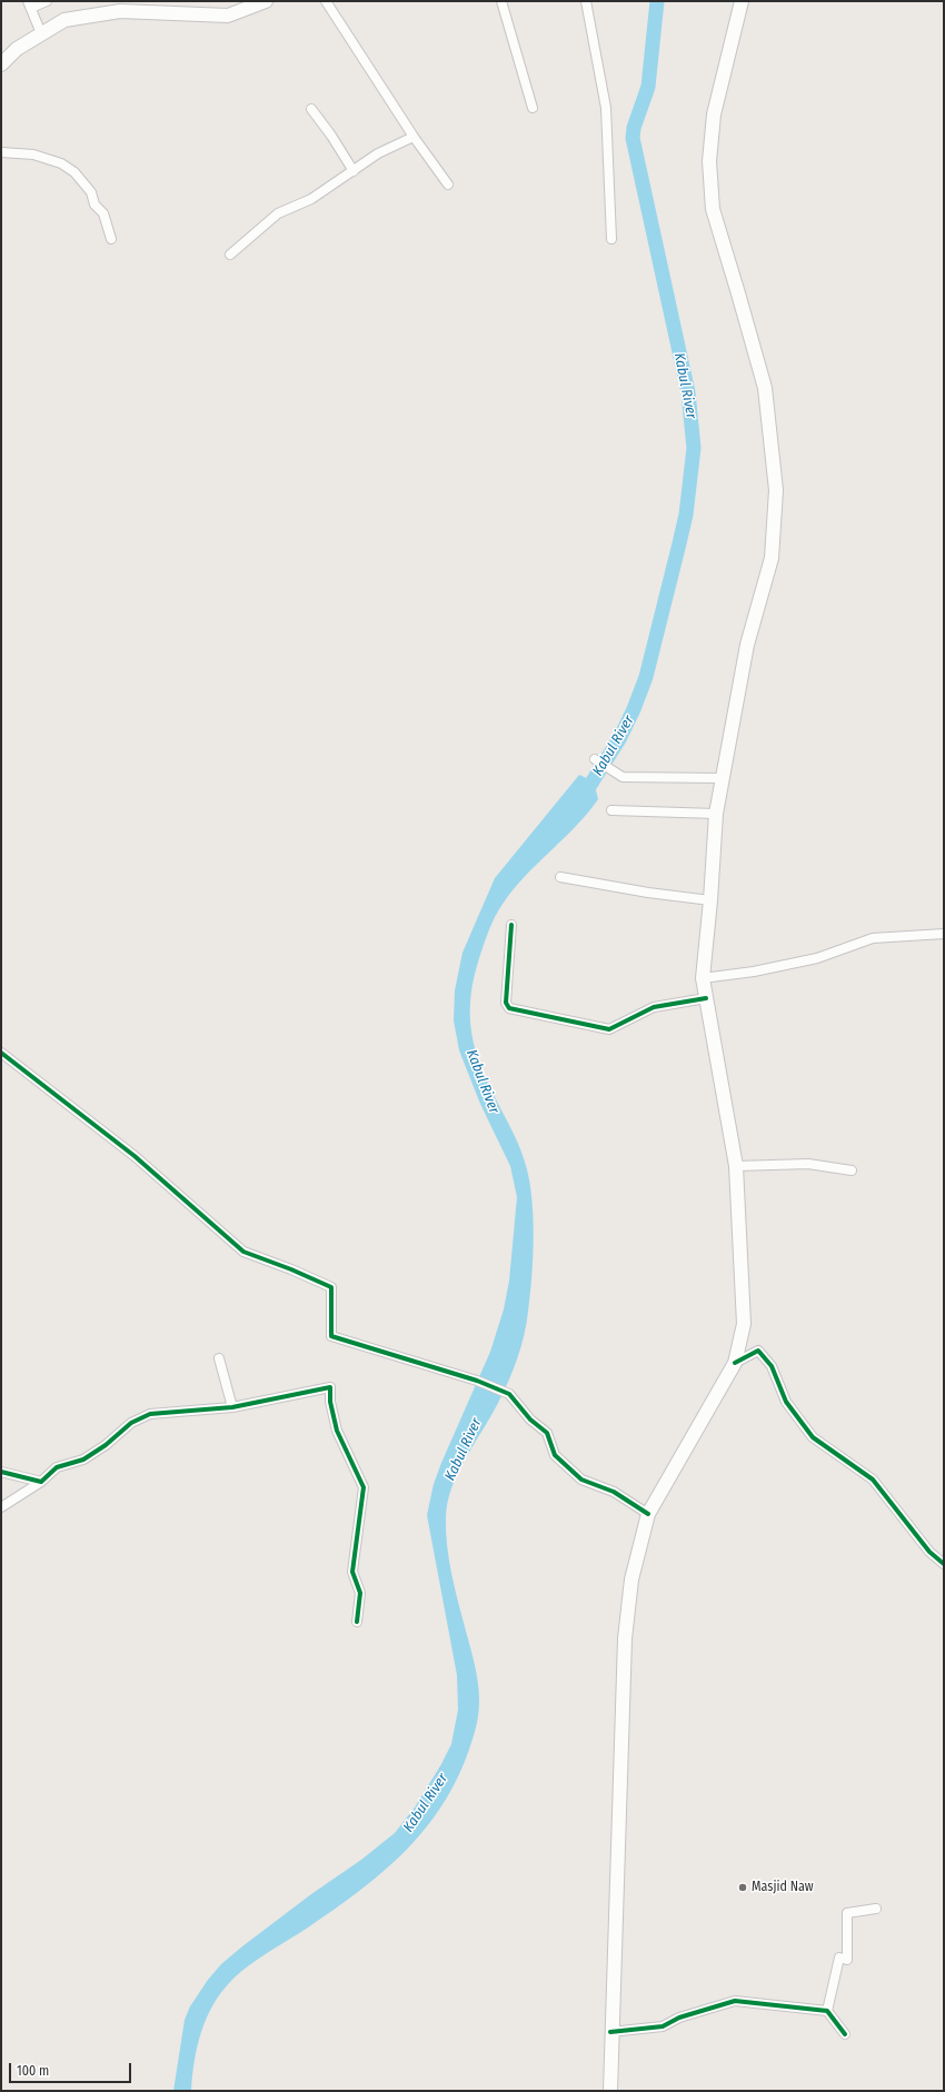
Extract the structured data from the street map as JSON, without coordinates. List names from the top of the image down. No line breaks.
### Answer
{"water":["Kabul River"],"places":["Masjid Naw"],"scale_bar":"100 m"}
